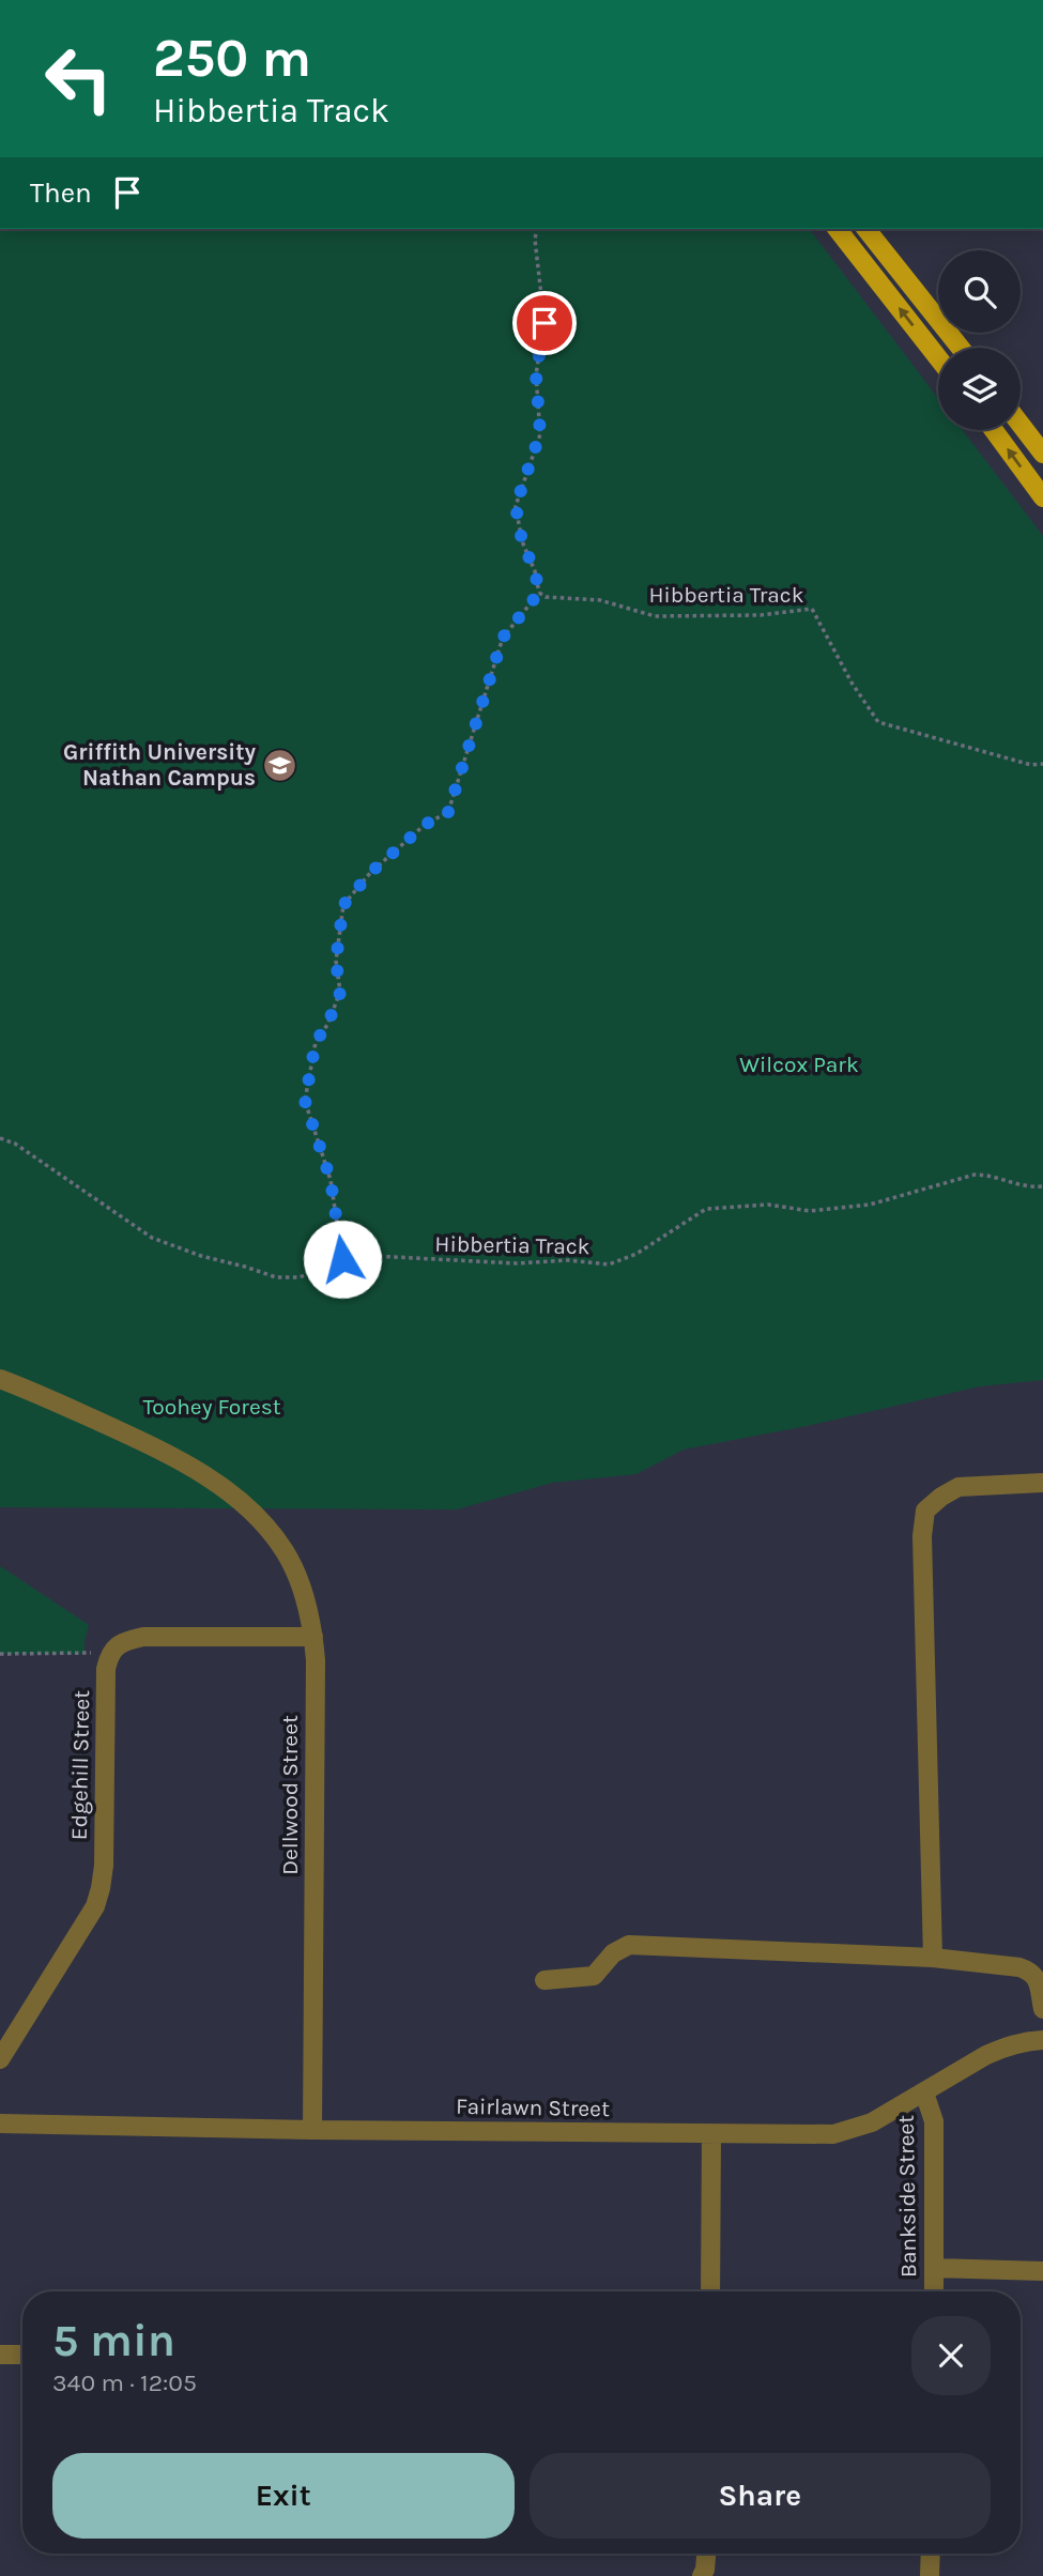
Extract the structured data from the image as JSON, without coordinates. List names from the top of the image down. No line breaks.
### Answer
{"streets":{"street":["Edgehill Street","Dellwood Street","Fairlawn Street","Bankside Street"],"path":["Hibbertia Track"]},"crossings":[["Dellwood Street","Fairlawn Street"],["Fairlawn Street","Bankside Street"]],"parks":["Wilcox Park","Toohey Forest"],"places":{"school or university":["Griffith University Nathan Campus"]},"page":{"turn":["250 m","Hibbertia Track"],"then":"Then","heading":["5 min","340 m · 12:05"],"buttons":["Exit","Share"]}}
